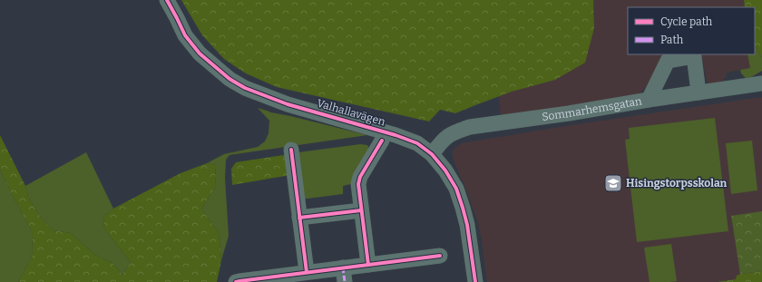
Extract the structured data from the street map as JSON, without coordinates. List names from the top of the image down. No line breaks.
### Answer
{"streets":{"street":["Sommarhemsgatan","Valhallavägen"]},"crossings":[["Sommarhemsgatan","Valhallavägen"]],"places":{"school or university":["Hisingstorpsskolan"]},"legend":["Cycle path","Path"]}
